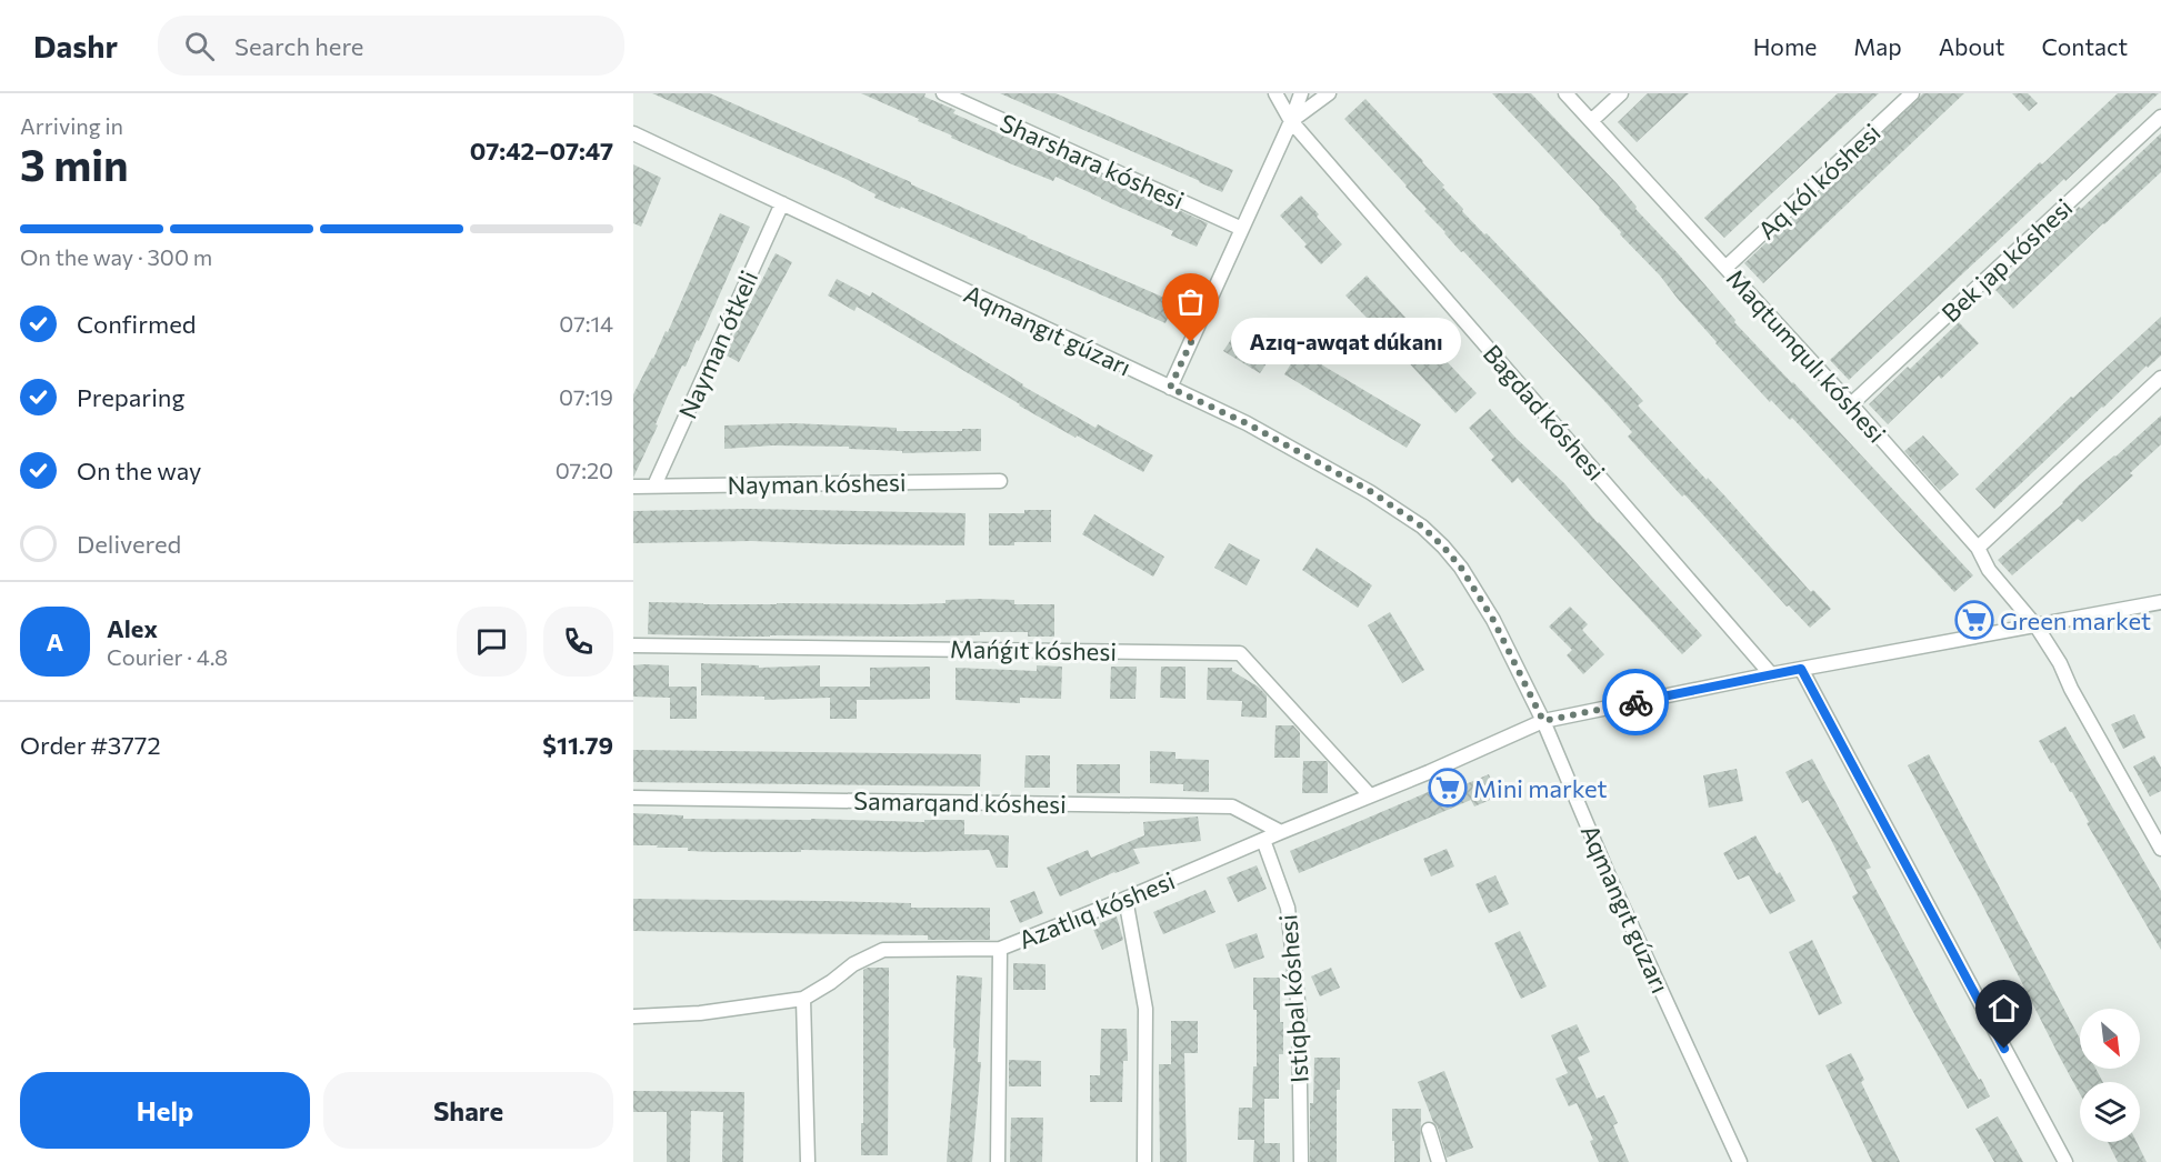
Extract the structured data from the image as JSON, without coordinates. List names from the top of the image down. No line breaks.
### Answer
{"streets":{"street":["Sharshara kóshesi","Aq kól kóshesi","Bek jap kóshesi","Aqmangıt gúzarı","Nayman ótkeli","Maqtumqulı kóshesi","Bagdad kóshesi","Nayman kóshesi","Mańǵıt kóshesi","Samarqand kóshesi","Azatlıq kóshesi","Istiqbal kóshesi"]},"crossings":[["Aq kól kóshesi","Maqtumqulı kóshesi"],["Bek jap kóshesi","Maqtumqulı kóshesi"],["Aqmangıt gúzarı","Nayman ótkeli"],["Aqmangıt gúzarı","Azatlıq kóshesi"],["Nayman ótkeli","Nayman kóshesi"],["Maqtumqulı kóshesi","Azatlıq kóshesi"],["Bagdad kóshesi","Azatlıq kóshesi"],["Mańǵıt kóshesi","Azatlıq kóshesi"],["Samarqand kóshesi","Azatlıq kóshesi"],["Azatlıq kóshesi","Istiqbal kóshesi"]],"places":{"other":["Azıq-awqat dúkanı"],"supermarket":["Green market","Mini market"]},"north":"bottom right","page":{"header":"Dashr","search":"Search here","nav":["Home","Map","About","Contact"],"heading":["3 min","Arriving in","07:42–07:47"],"panel":["Alex","Courier · 4.8","Order #3772","$11.79"],"bar":"On the way · 300 m","list":[["Confirmed","07:14"],["Preparing","07:19"],["On the way","07:20"],"Delivered"],"bubble":"Azıq-awqat dúkanı","round":"A","buttons":["Help","Share"]}}
